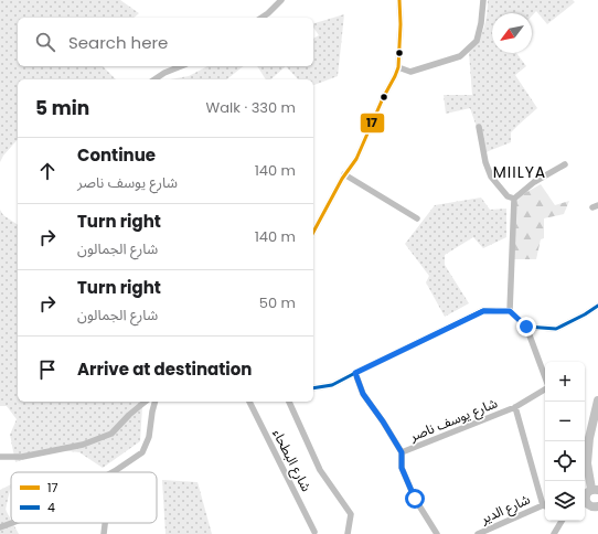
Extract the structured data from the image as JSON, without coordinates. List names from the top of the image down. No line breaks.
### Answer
{"streets":{"street":["شارع يوسف ناصر","شارع البطحاء","شارع الدير"]},"crossings":[["شارع يوسف ناصر","شارع الدير"]],"districts":["MIILYA"],"lines":["transit line 17","transit line 4"],"legend":["17","4"],"north":"bottom left","page":{"search":"Search here","heading":["5 min","Walk · 330 m"],"list":[["Continue","شارع يوسف ناصر","140 m"],["Turn right","شارع الجمالون","140 m"],["Turn right","شارع الجمالون","50 m"],"Arrive at destination"],"map_buttons":["+","−"]}}
